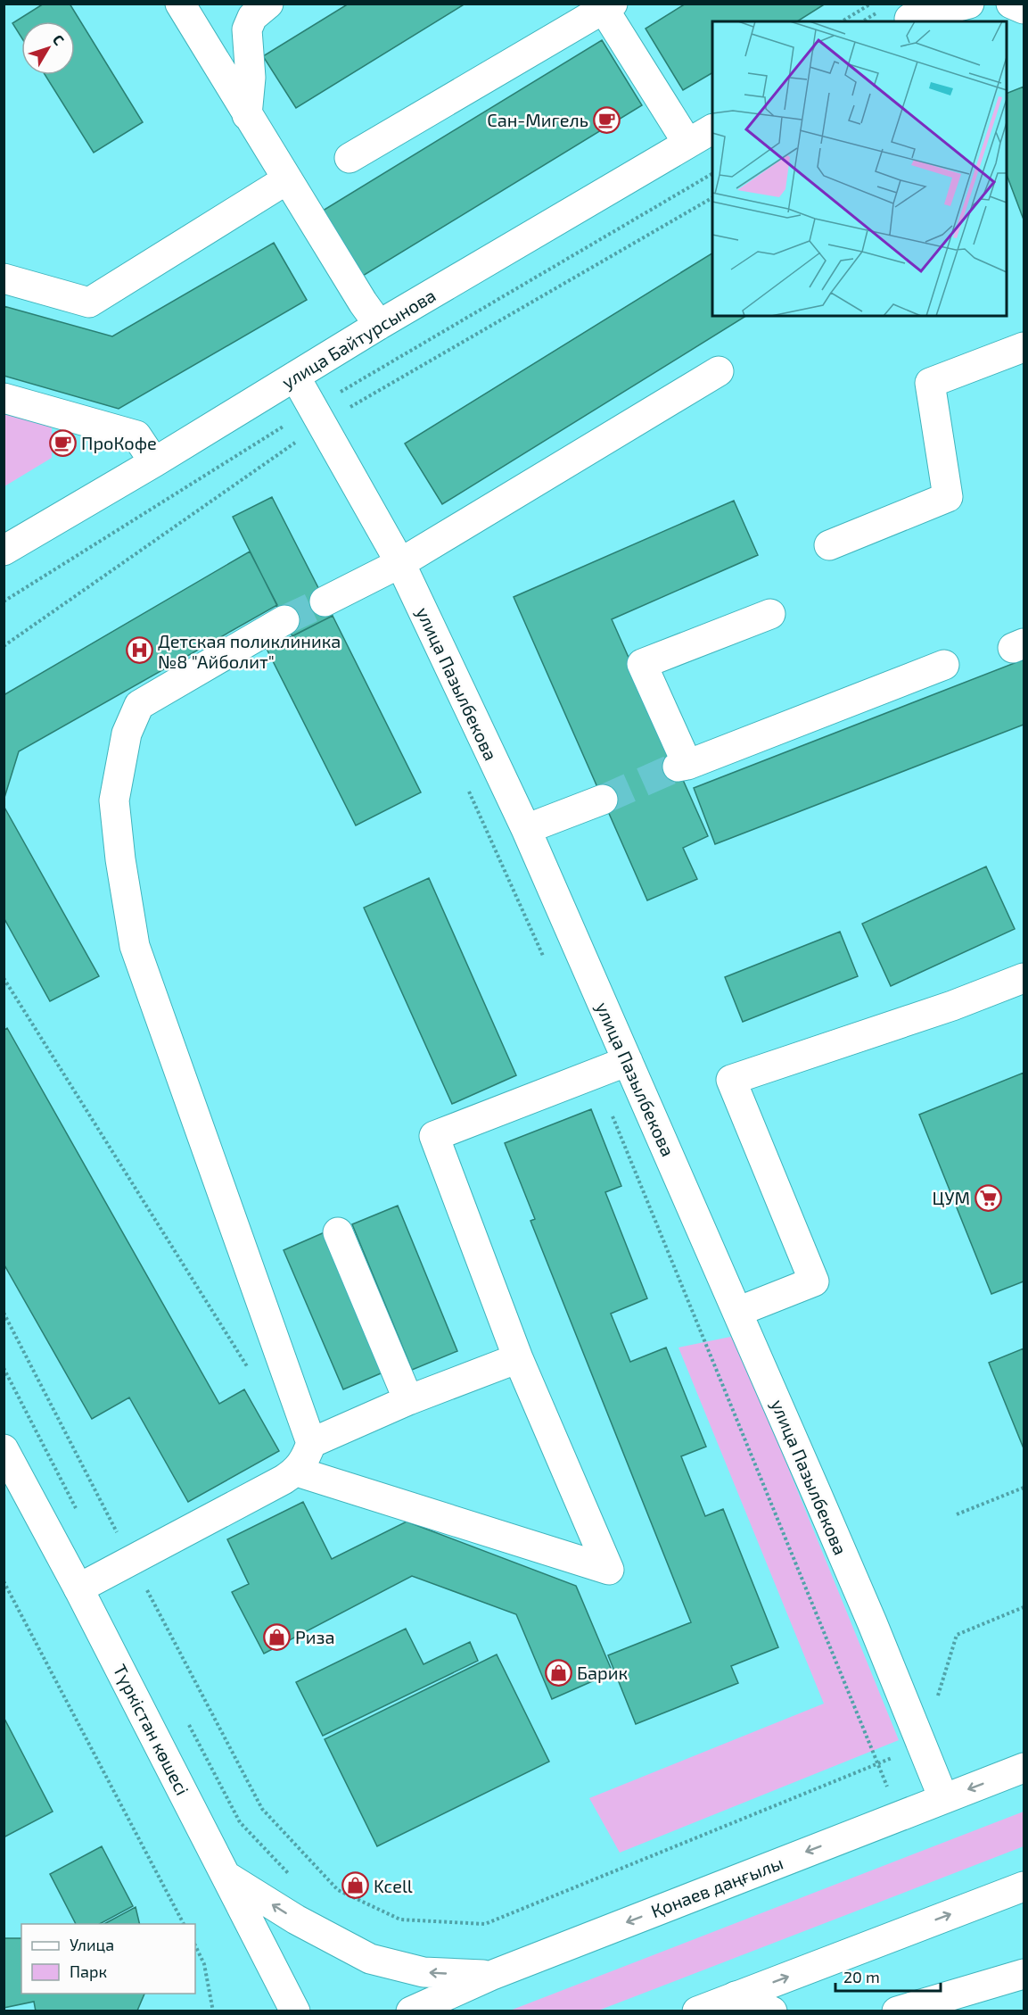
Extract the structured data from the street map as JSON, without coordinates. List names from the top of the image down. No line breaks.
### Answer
{"streets":{"street":["улица Байтурсынова","улица Пазылбекова","Түркістан көшесі","Қонаев даңғылы"]},"crossings":[["улица Байтурсынова","улица Пазылбекова"],["улица Пазылбекова","Қонаев даңғылы"]],"places":{"cafe":["Сан-Мигель","ПроКофе"],"hospital":["Детская поликлиника №8 \"Айболит\""],"supermarket":["ЦУМ"],"shop":["Риза","Барик","Kcell"]},"legend":["Улица","Парк"],"scale_bar":"20 m","north":"top right"}
